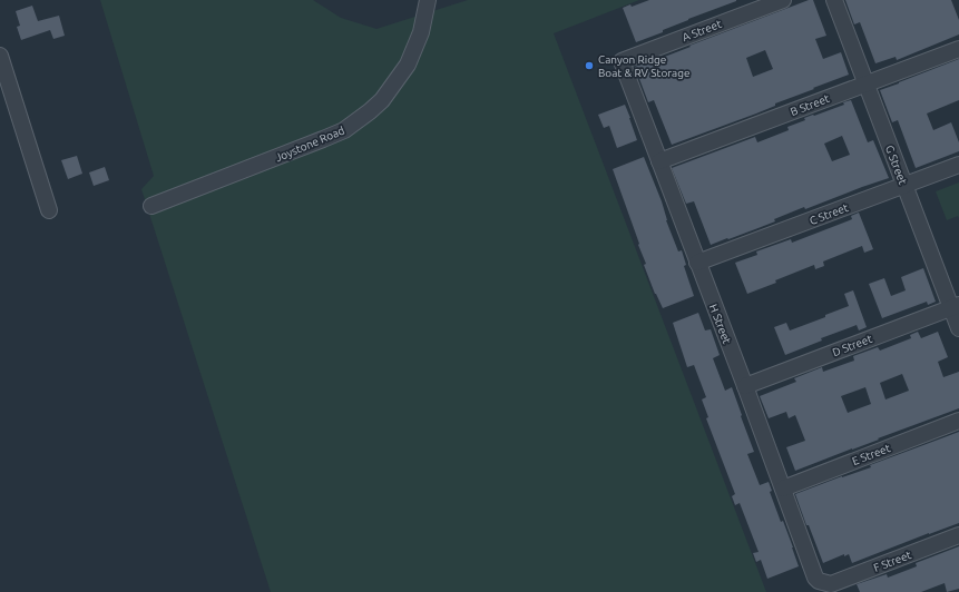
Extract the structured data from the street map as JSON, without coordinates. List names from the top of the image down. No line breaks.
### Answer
{"streets":{"street":["A Street","B Street","Joystone Road","G Street","C Street","H Street","D Street","E Street","F Street"]},"crossings":[["A Street","H Street"],["B Street","G Street"],["B Street","H Street"],["G Street","C Street"],["G Street","D Street"],["C Street","H Street"],["H Street","D Street"],["H Street","E Street"],["H Street","F Street"]],"places":["Canyon Ridge Boat & RV Storage"]}
